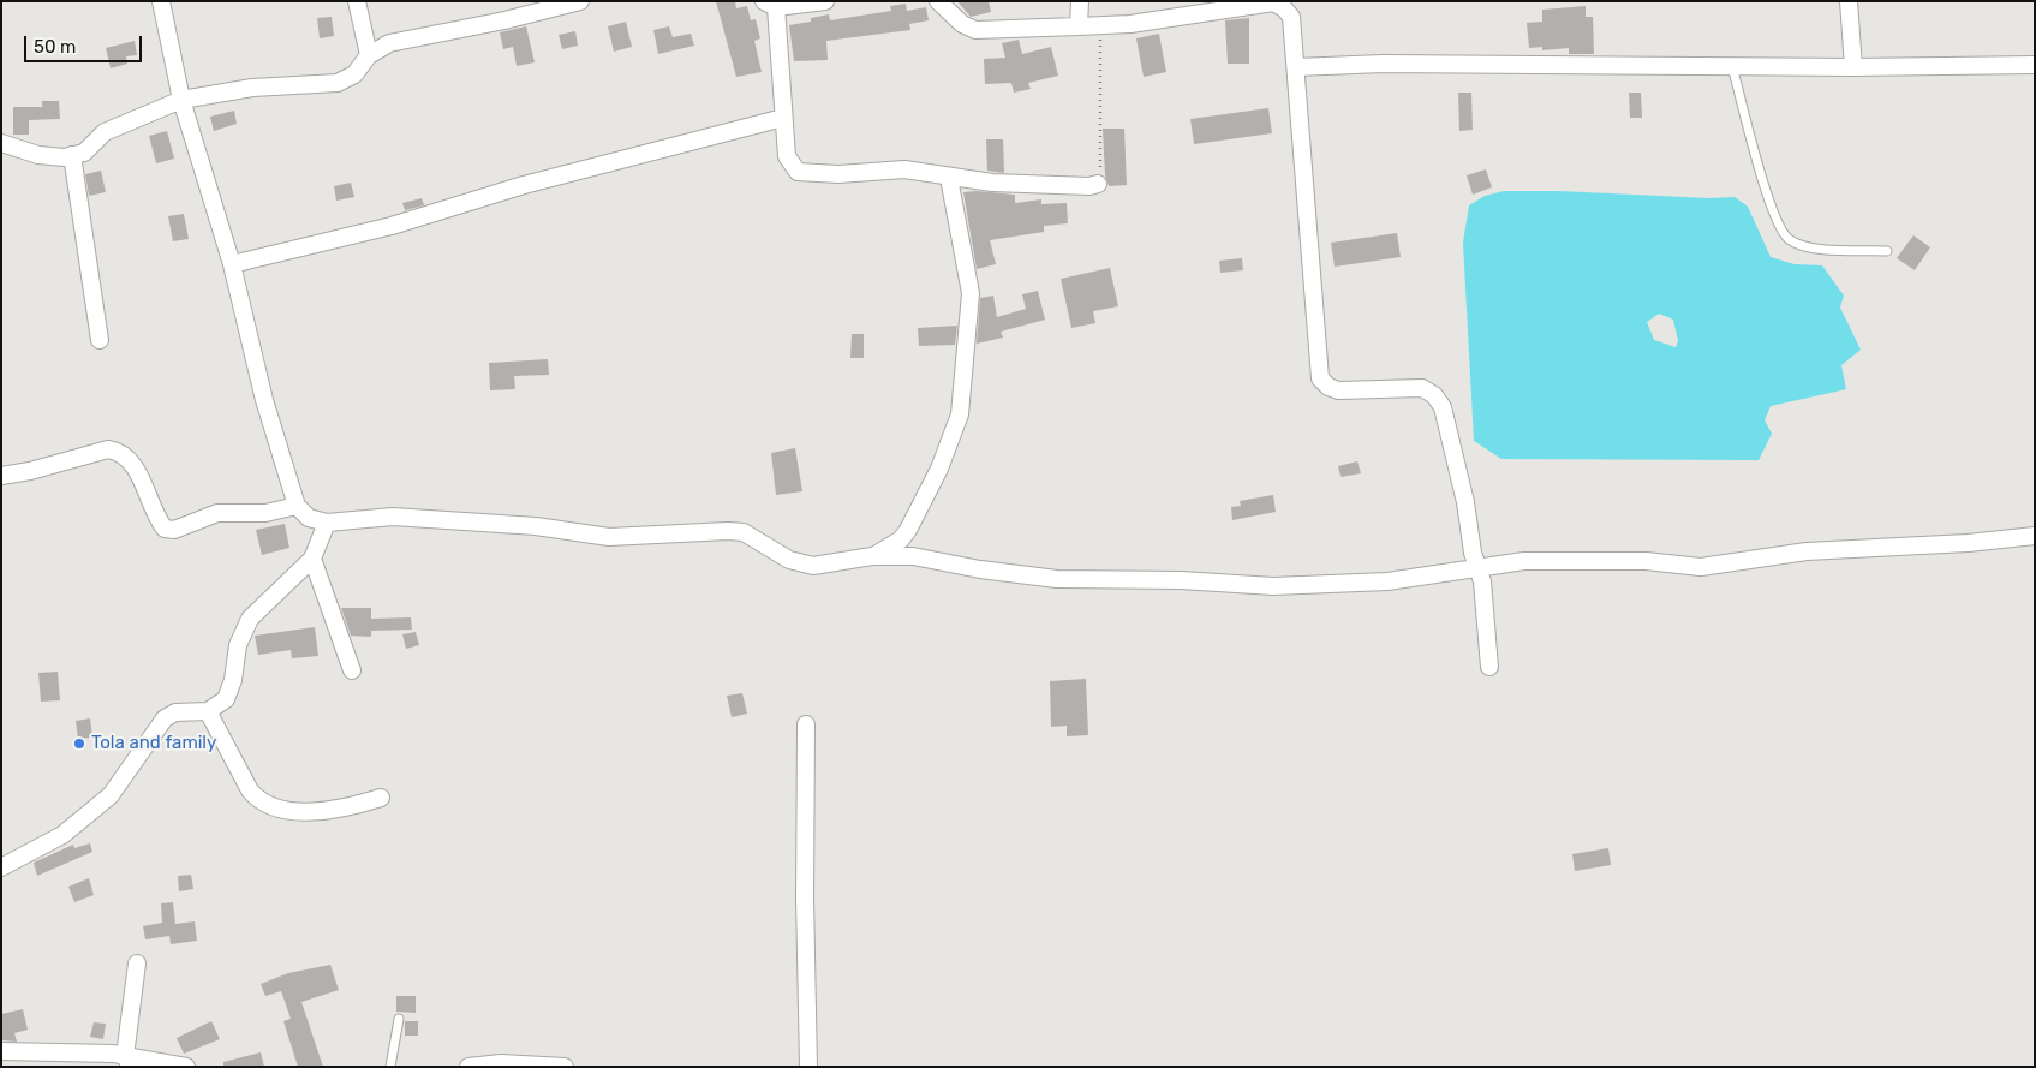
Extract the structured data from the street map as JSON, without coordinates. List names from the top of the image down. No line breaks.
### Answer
{"places":["Tola and family"],"scale_bar":"50 m"}
